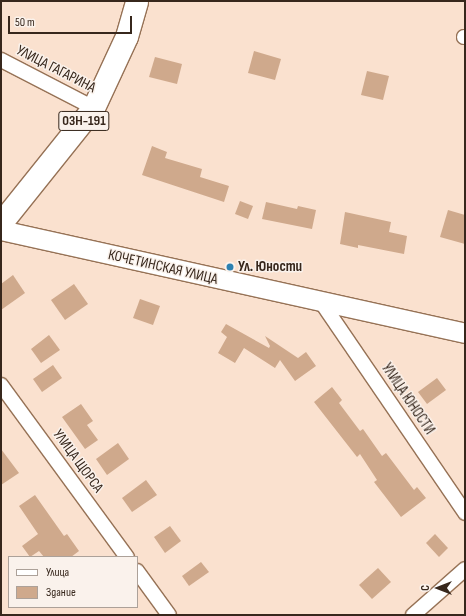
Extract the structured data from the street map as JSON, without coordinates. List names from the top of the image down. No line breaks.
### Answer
{"streets":{"main road":["03Н-191","КОЧЕТИНСКАЯ УЛИЦА"],"street":["УЛИЦА ГАГАРИНА","УЛИЦА ЮНОСТИ","УЛИЦА ЩОРСА"]},"crossings":[["УЛИЦА ГАГАРИНА","03Н-191"],["КОЧЕТИНСКАЯ УЛИЦА","УЛИЦА ЮНОСТИ"]],"places":["Ул. Юности"],"legend":["Улица","Здание"],"scale_bar":"50 m","north":"left"}
